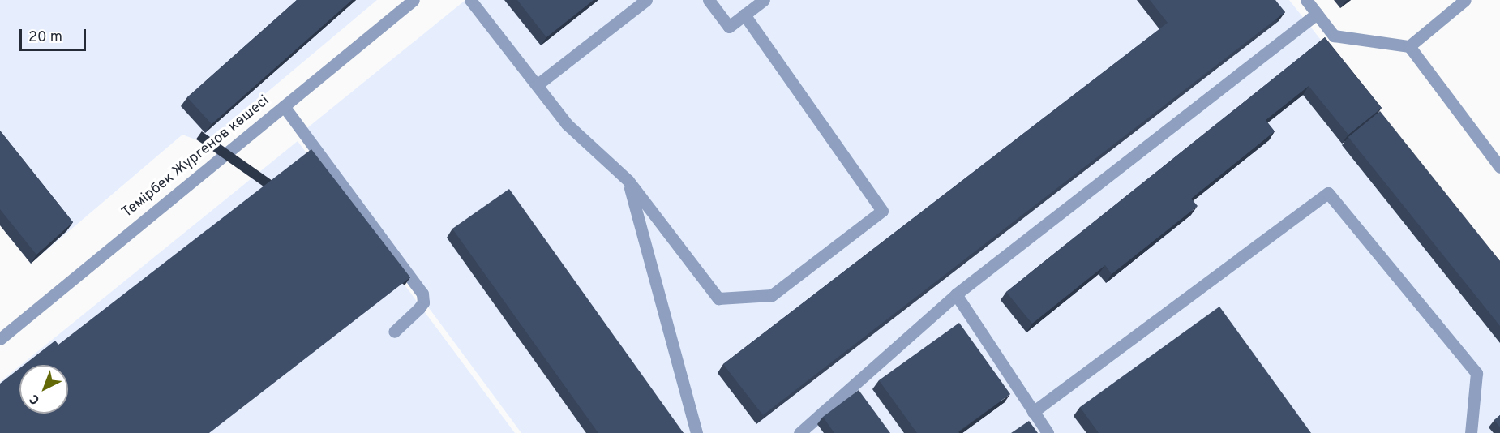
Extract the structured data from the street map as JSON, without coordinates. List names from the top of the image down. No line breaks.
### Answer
{"streets":{"street":["Темірбек Жүргенов көшесі"]},"scale_bar":"20 m","north":"bottom left"}
